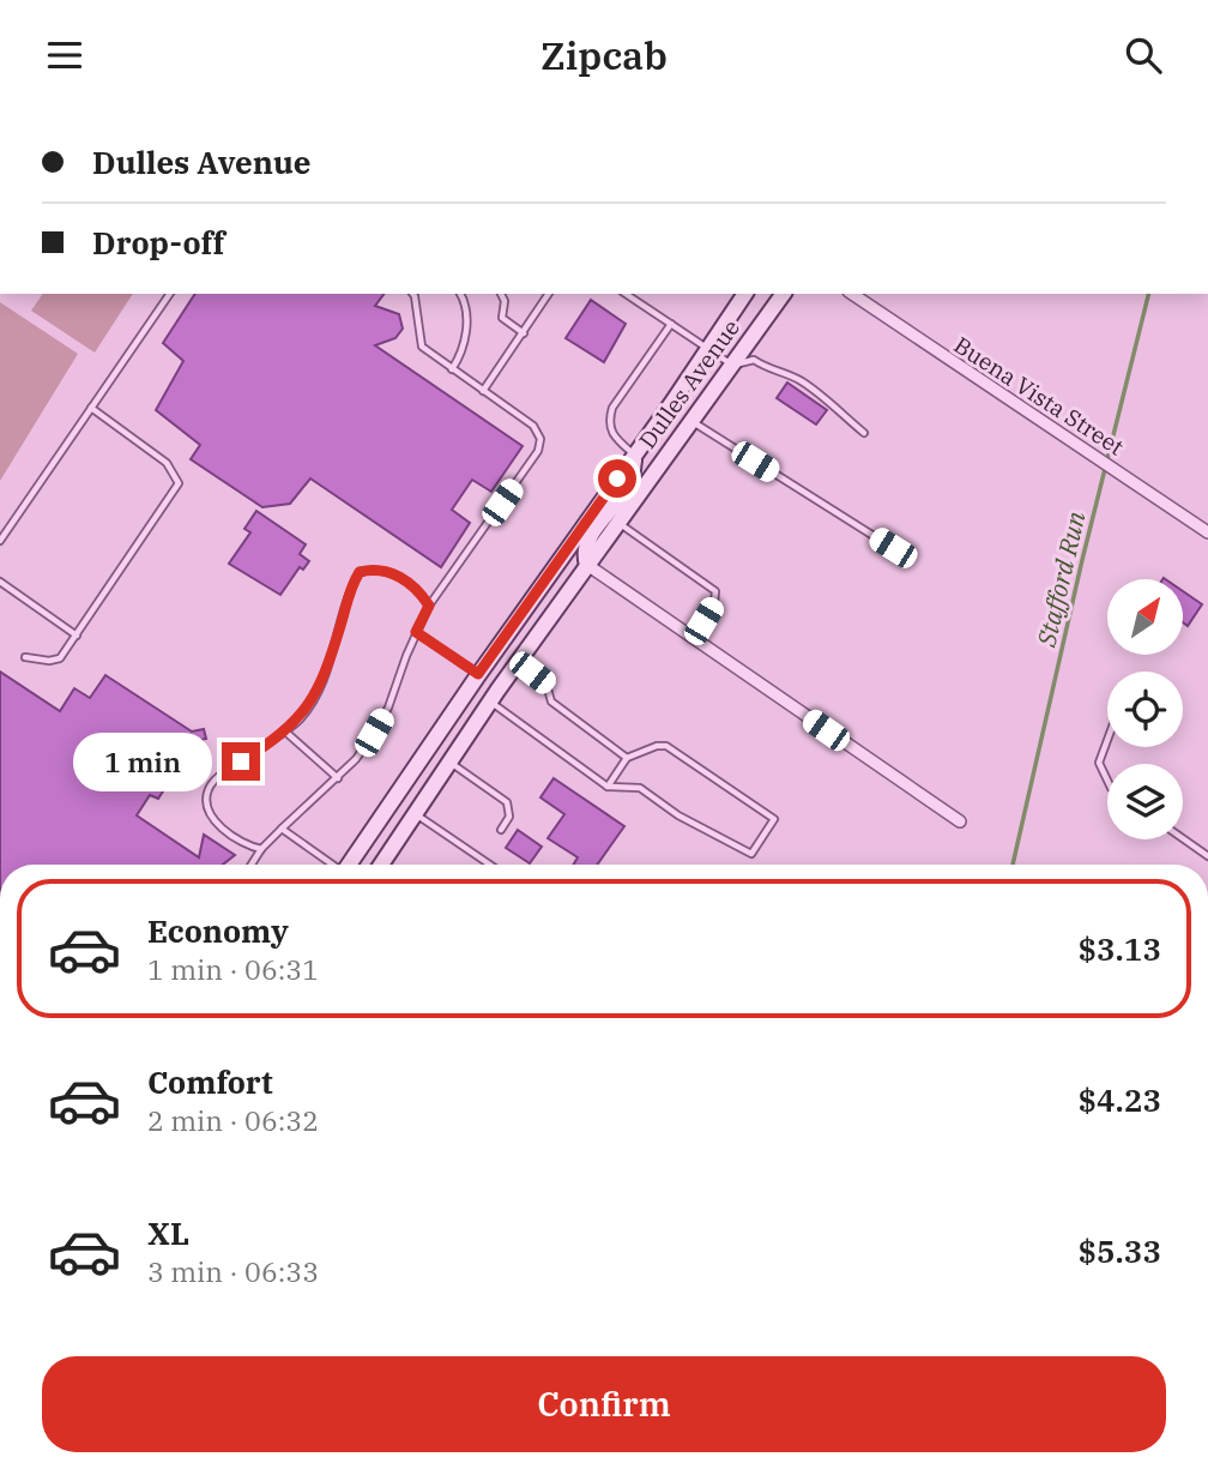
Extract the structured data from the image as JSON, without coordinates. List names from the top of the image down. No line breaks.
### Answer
{"streets":{"main road":["Dulles Avenue"],"street":["Buena Vista Street"]},"water":["Stafford Run"],"north":"top right","page":{"header":"Zipcab","banner":["Dulles Avenue","Drop-off"],"bubble":"1 min","list":[{"name":"Economy","note":"1 min · 06:31","value":"$3.13"},{"name":"Comfort","note":"2 min · 06:32","value":"$4.23"},{"name":"XL","note":"3 min · 06:33","value":"$5.33"}],"buttons":"Confirm"}}
